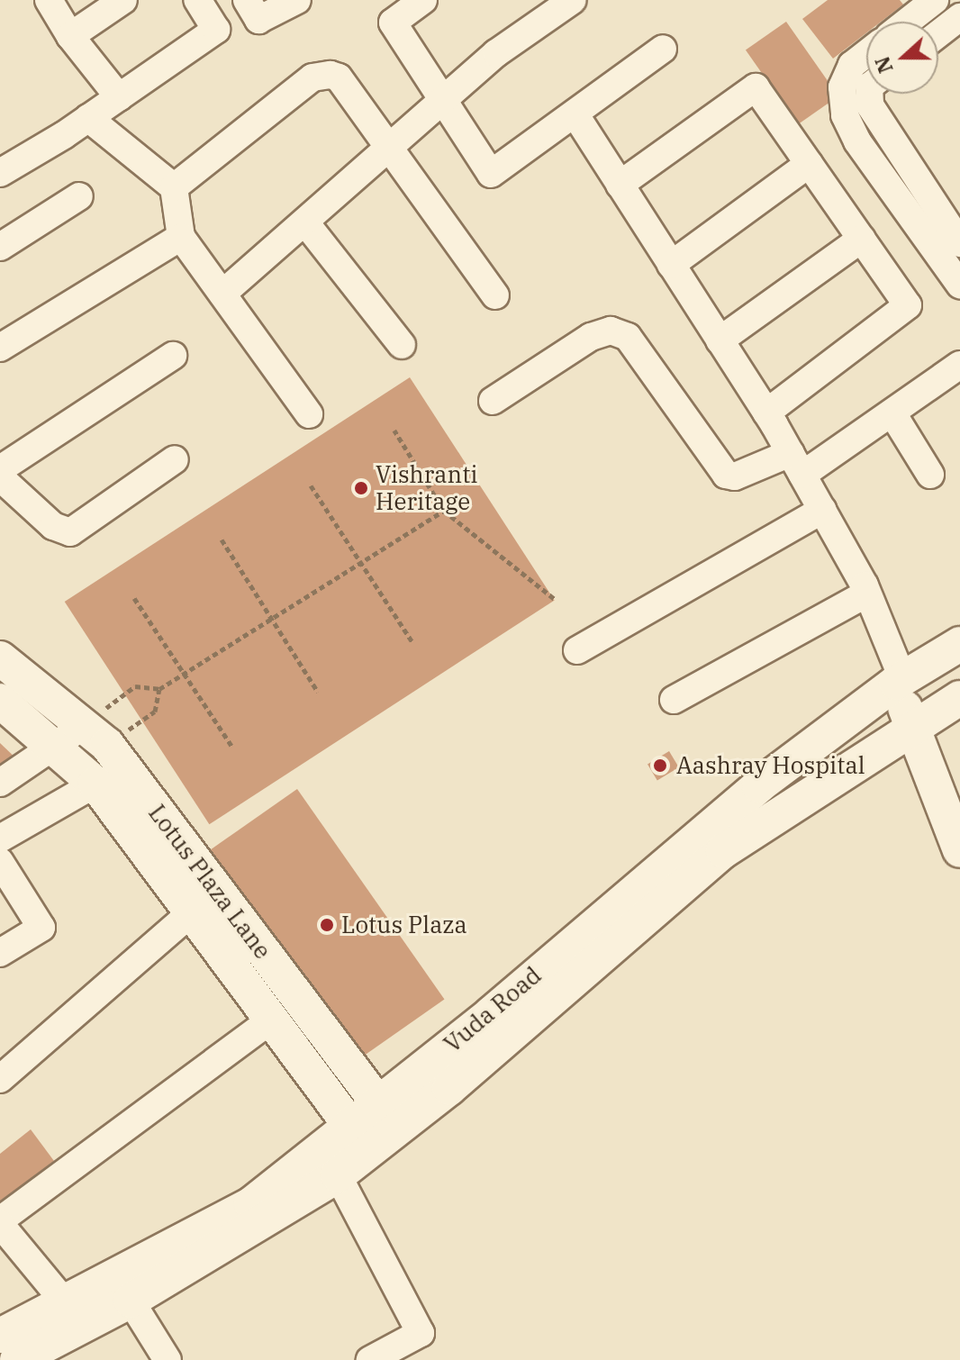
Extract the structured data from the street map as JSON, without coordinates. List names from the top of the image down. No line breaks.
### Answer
{"streets":{"street":["Lotus Plaza Lane","Vuda Road"]},"crossings":[["Lotus Plaza Lane","Vuda Road"]],"places":["Vishranti Heritage","Aashray Hospital","Lotus Plaza"],"north":"left"}
